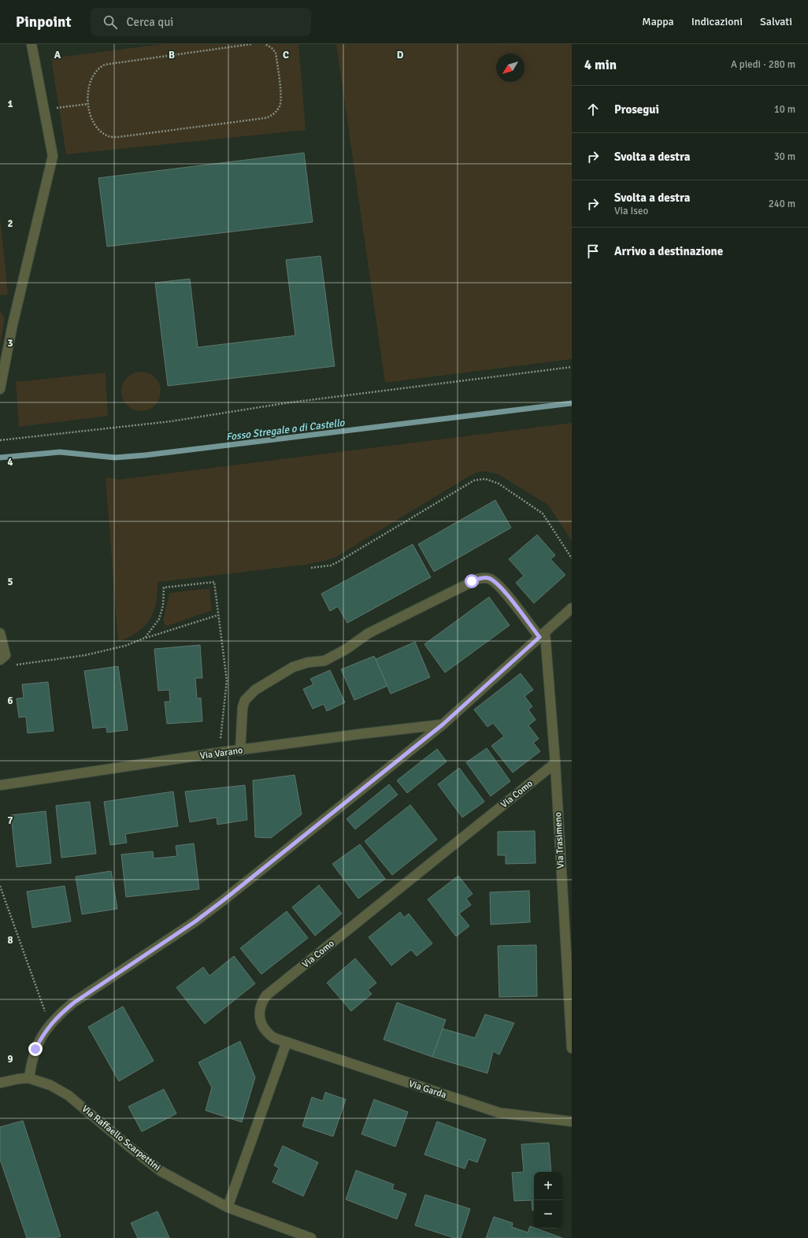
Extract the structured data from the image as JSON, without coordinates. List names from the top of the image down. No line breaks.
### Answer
{"streets":{"street":["Via Varano","Via Como","Via Trasimeno","Via Garda","Via Raffaello Scarpettini"]},"crossings":[["Via Como","Via Trasimeno"],["Via Como","Via Garda"]],"water":["Fosso Stregale o di Castello"],"north":"bottom left","page":{"header":"Pinpoint","search":"Cerca qui","nav":["Mappa","Indicazioni","Salvati"],"heading":["4 min","A piedi · 280 m"],"list":[["Prosegui","10 m"],["Svolta a destra","30 m"],["Svolta a destra","Via Iseo","240 m"],"Arrivo a destinazione"],"map_buttons":["+","−"]},"grid":{"columns":["A","B","C","D"],"rows":["1","2","3","4","5","6","7","8","9"]}}
